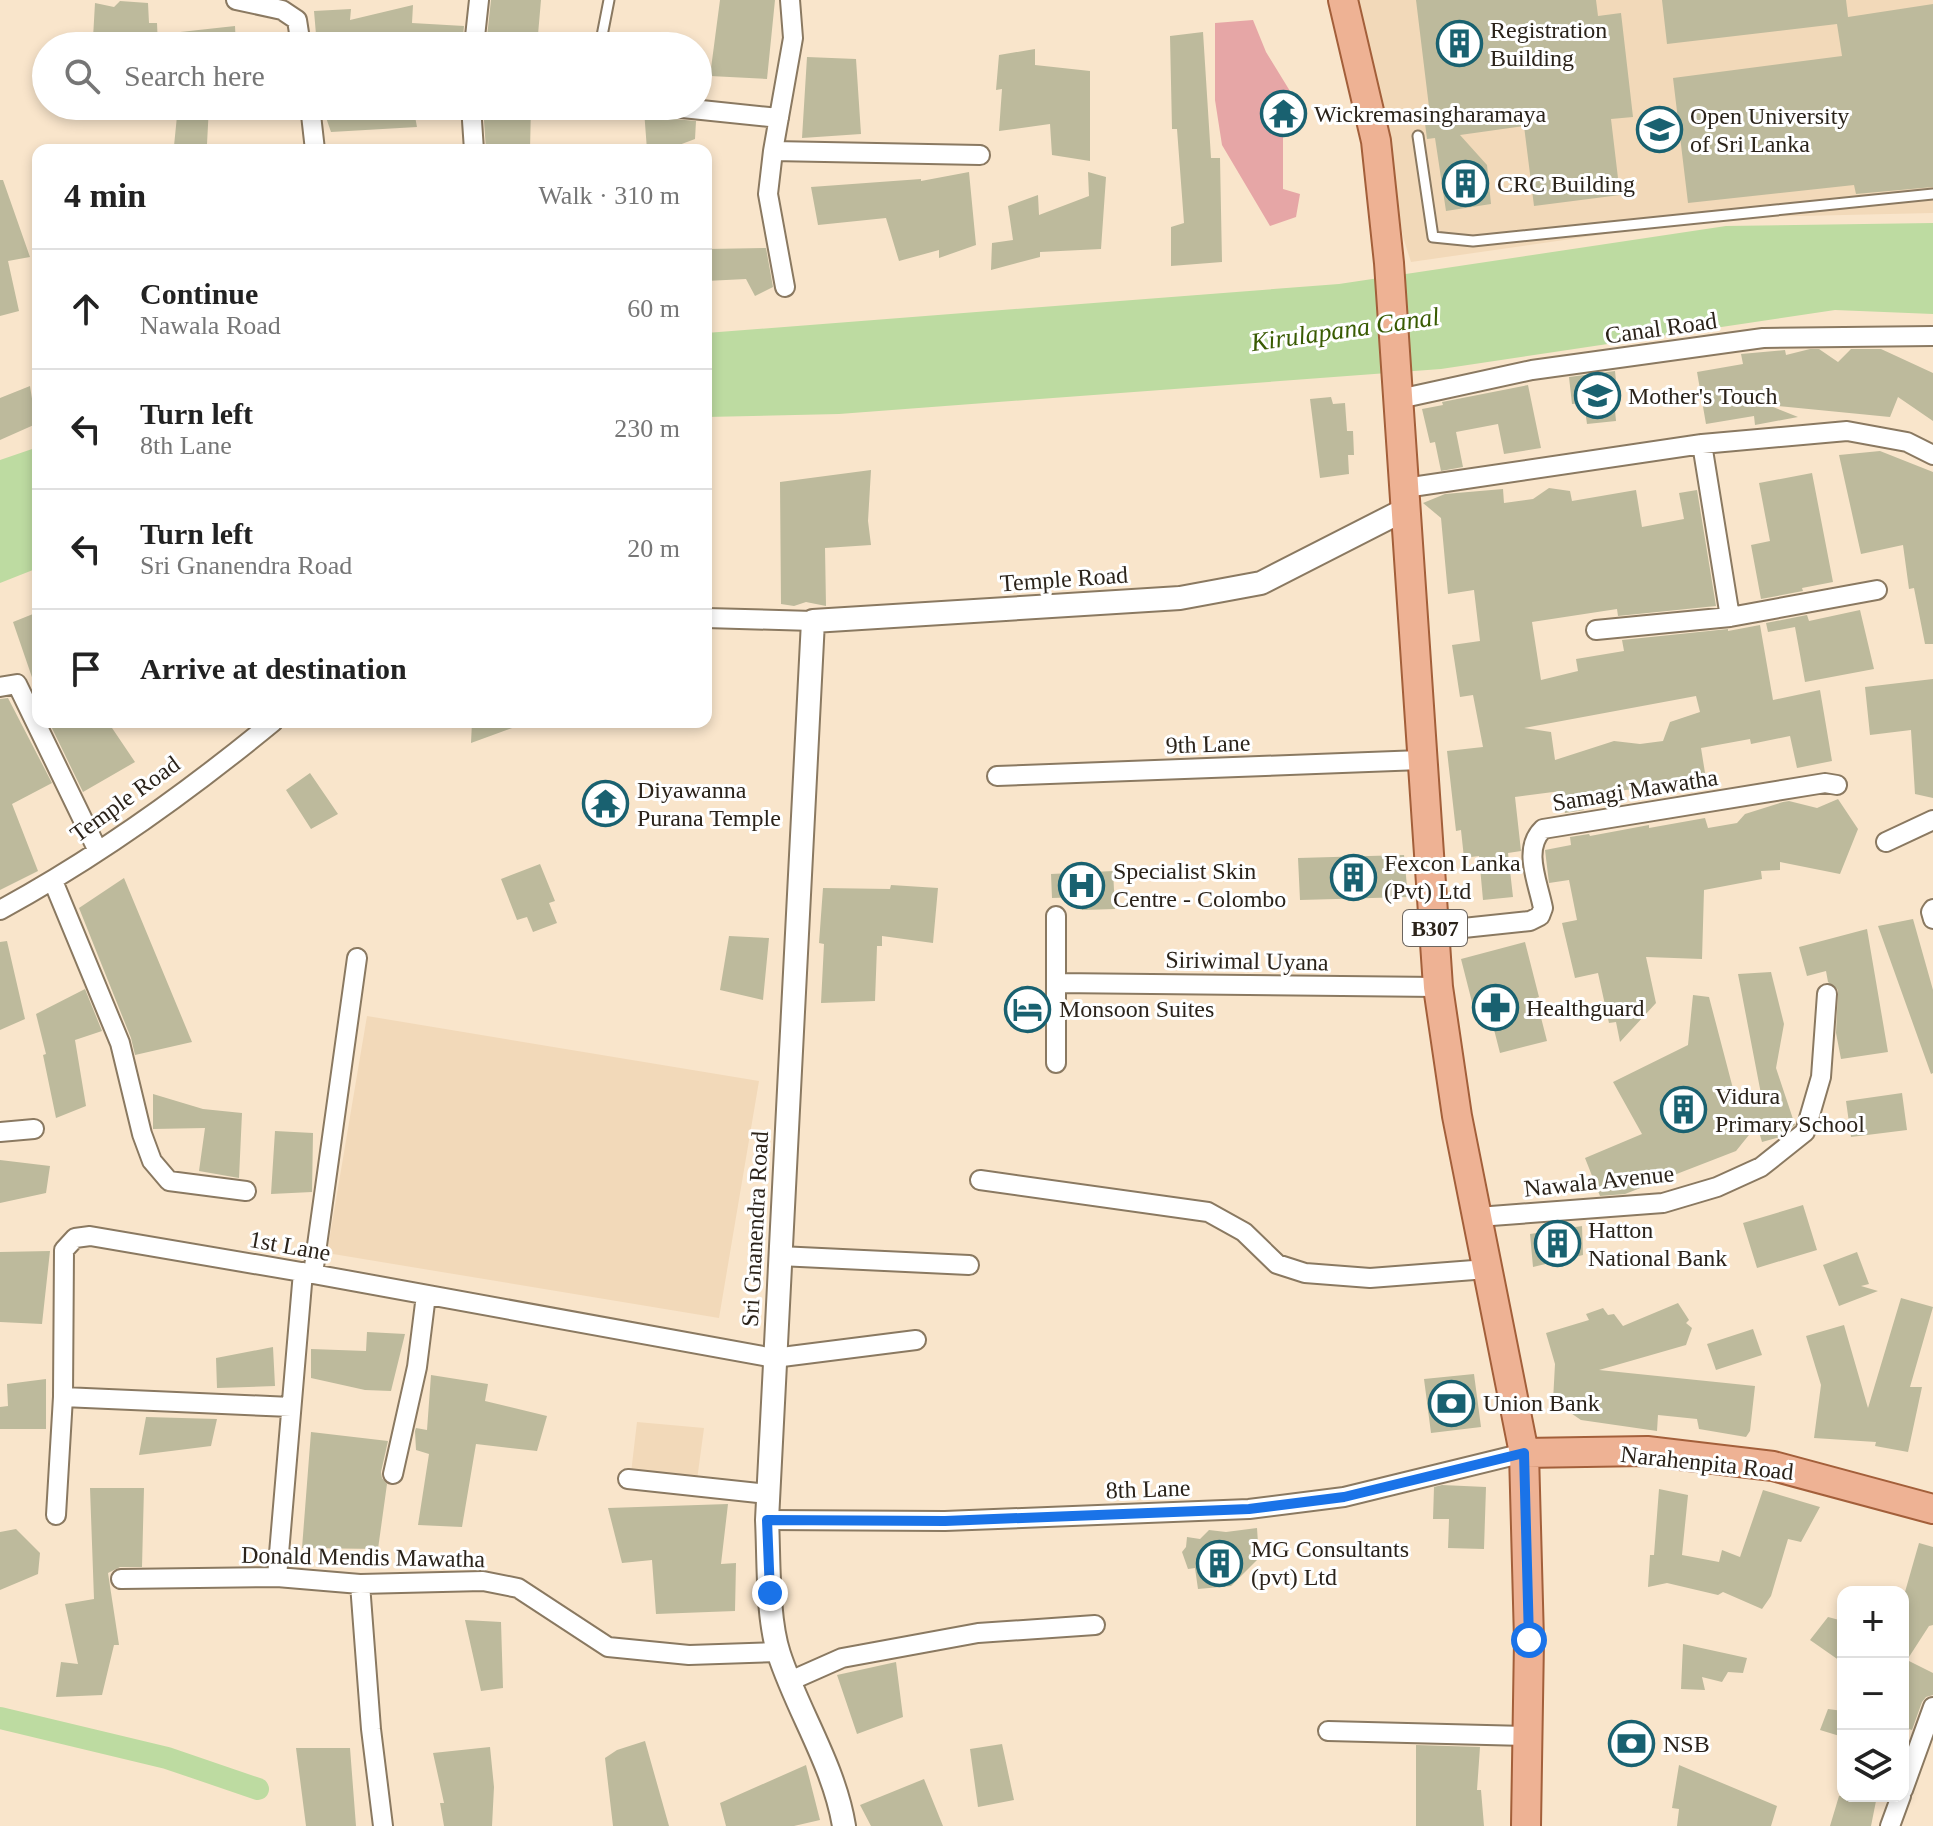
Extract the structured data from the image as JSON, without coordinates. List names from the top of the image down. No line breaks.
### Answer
{"streets":{"main road":["B307","Narahenpita Road"],"street":["Canal Road","Temple Road","9th Lane","Samagi Mawatha","Siriwimal Uyana","Nawala Avenue","Sri Gnanendra Road","1st Lane","8th Lane","Donald Mendis Mawatha"]},"crossings":[["Canal Road","B307"],["Temple Road","B307"],["Temple Road","Sri Gnanendra Road"],["9th Lane","B307"],["Samagi Mawatha","B307"],["B307","Siriwimal Uyana"],["B307","Nawala Avenue"],["B307","Narahenpita Road"],["B307","8th Lane"],["Sri Gnanendra Road","1st Lane"],["Sri Gnanendra Road","8th Lane"],["Sri Gnanendra Road","Donald Mendis Mawatha"],["Narahenpita Road","8th Lane"]],"water":["Kirulapana Canal"],"places":{"building":["Registration Building","CRC Building","Fexcon Lanka (Pvt) Ltd","Vidura Primary School","Hatton National Bank","MG Consultants (pvt) Ltd"],"temple":["Wickremasingharamaya","Diyawanna Purana Temple"],"school or university":["Open University of Sri Lanka","Mother's Touch"],"hospital":["Specialist Skin Centre - Colombo"],"pharmacy":["Healthguard"],"hotel":["Monsoon Suites"],"bank":["Union Bank","NSB"]},"page":{"search":"Search here","heading":["4 min","Walk · 310 m"],"list":[["Continue","Nawala Road","60 m"],["Turn left","8th Lane","230 m"],["Turn left","Sri Gnanendra Road","20 m"],"Arrive at destination"],"map_buttons":["+","−"]}}
